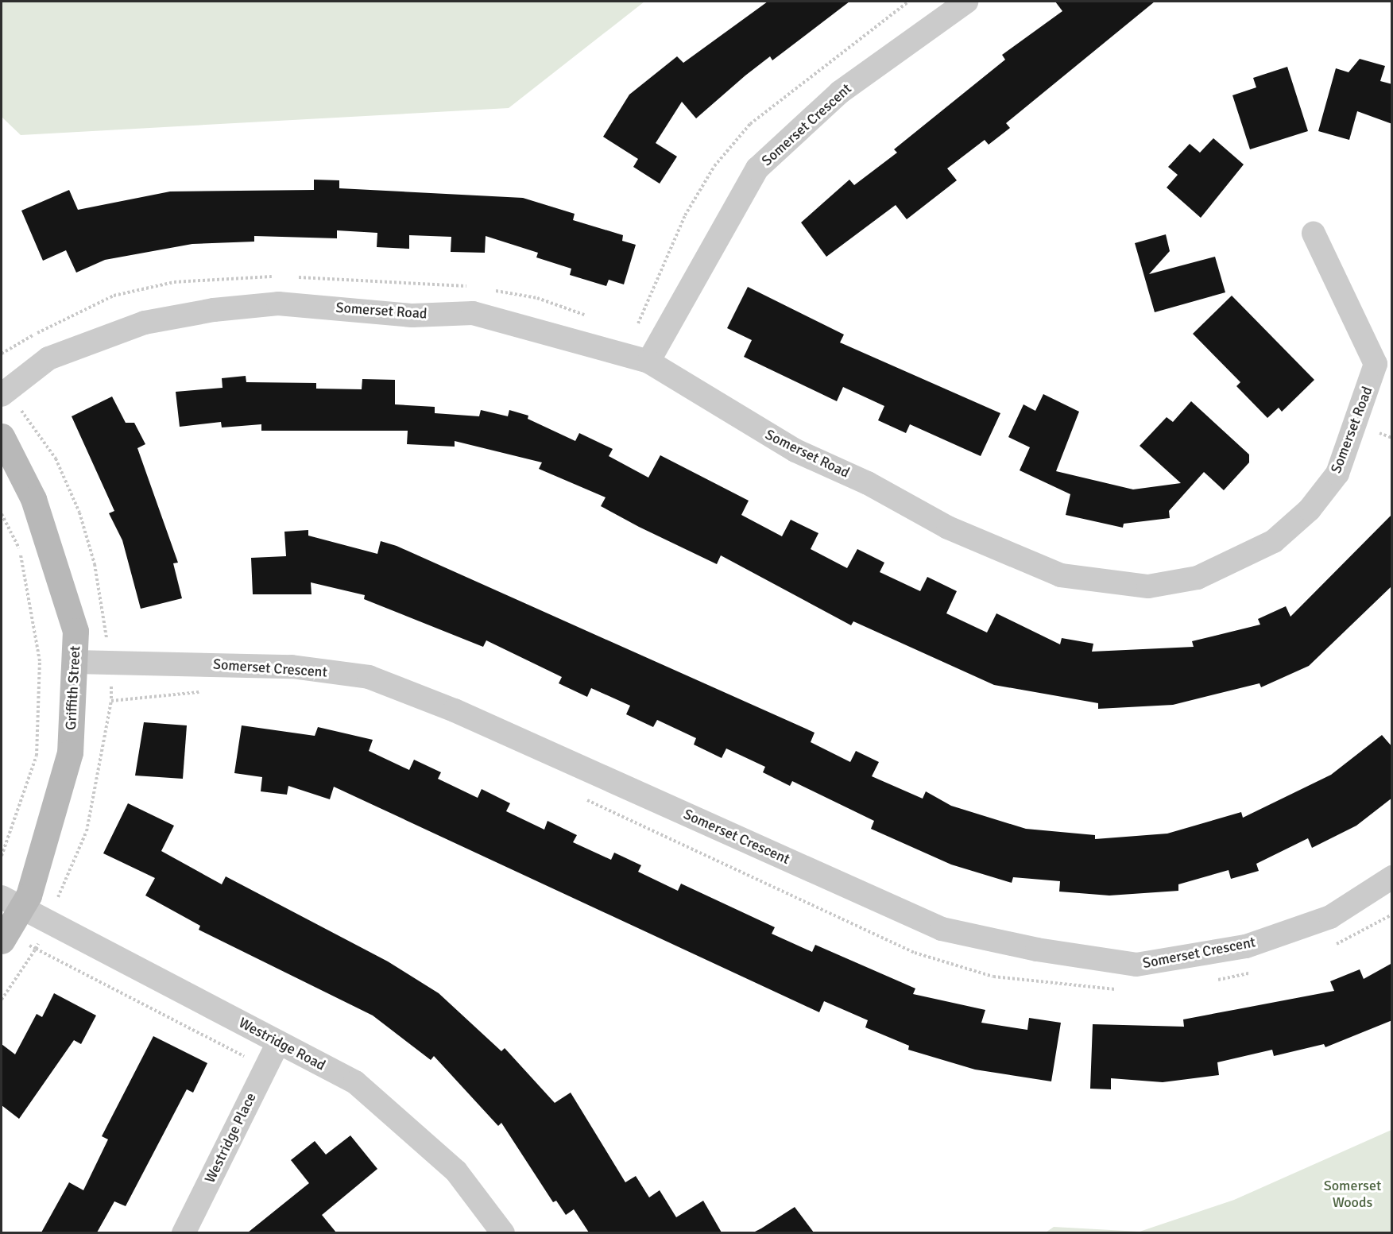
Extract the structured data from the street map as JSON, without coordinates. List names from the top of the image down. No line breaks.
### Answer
{"streets":{"street":["Somerset Crescent","Somerset Road","Griffith Street","Westridge Road","Westridge Place"]},"crossings":[["Somerset Crescent","Somerset Road"],["Somerset Crescent","Griffith Street"],["Griffith Street","Westridge Road"],["Westridge Road","Westridge Place"]],"parks":["Somerset Woods"]}
